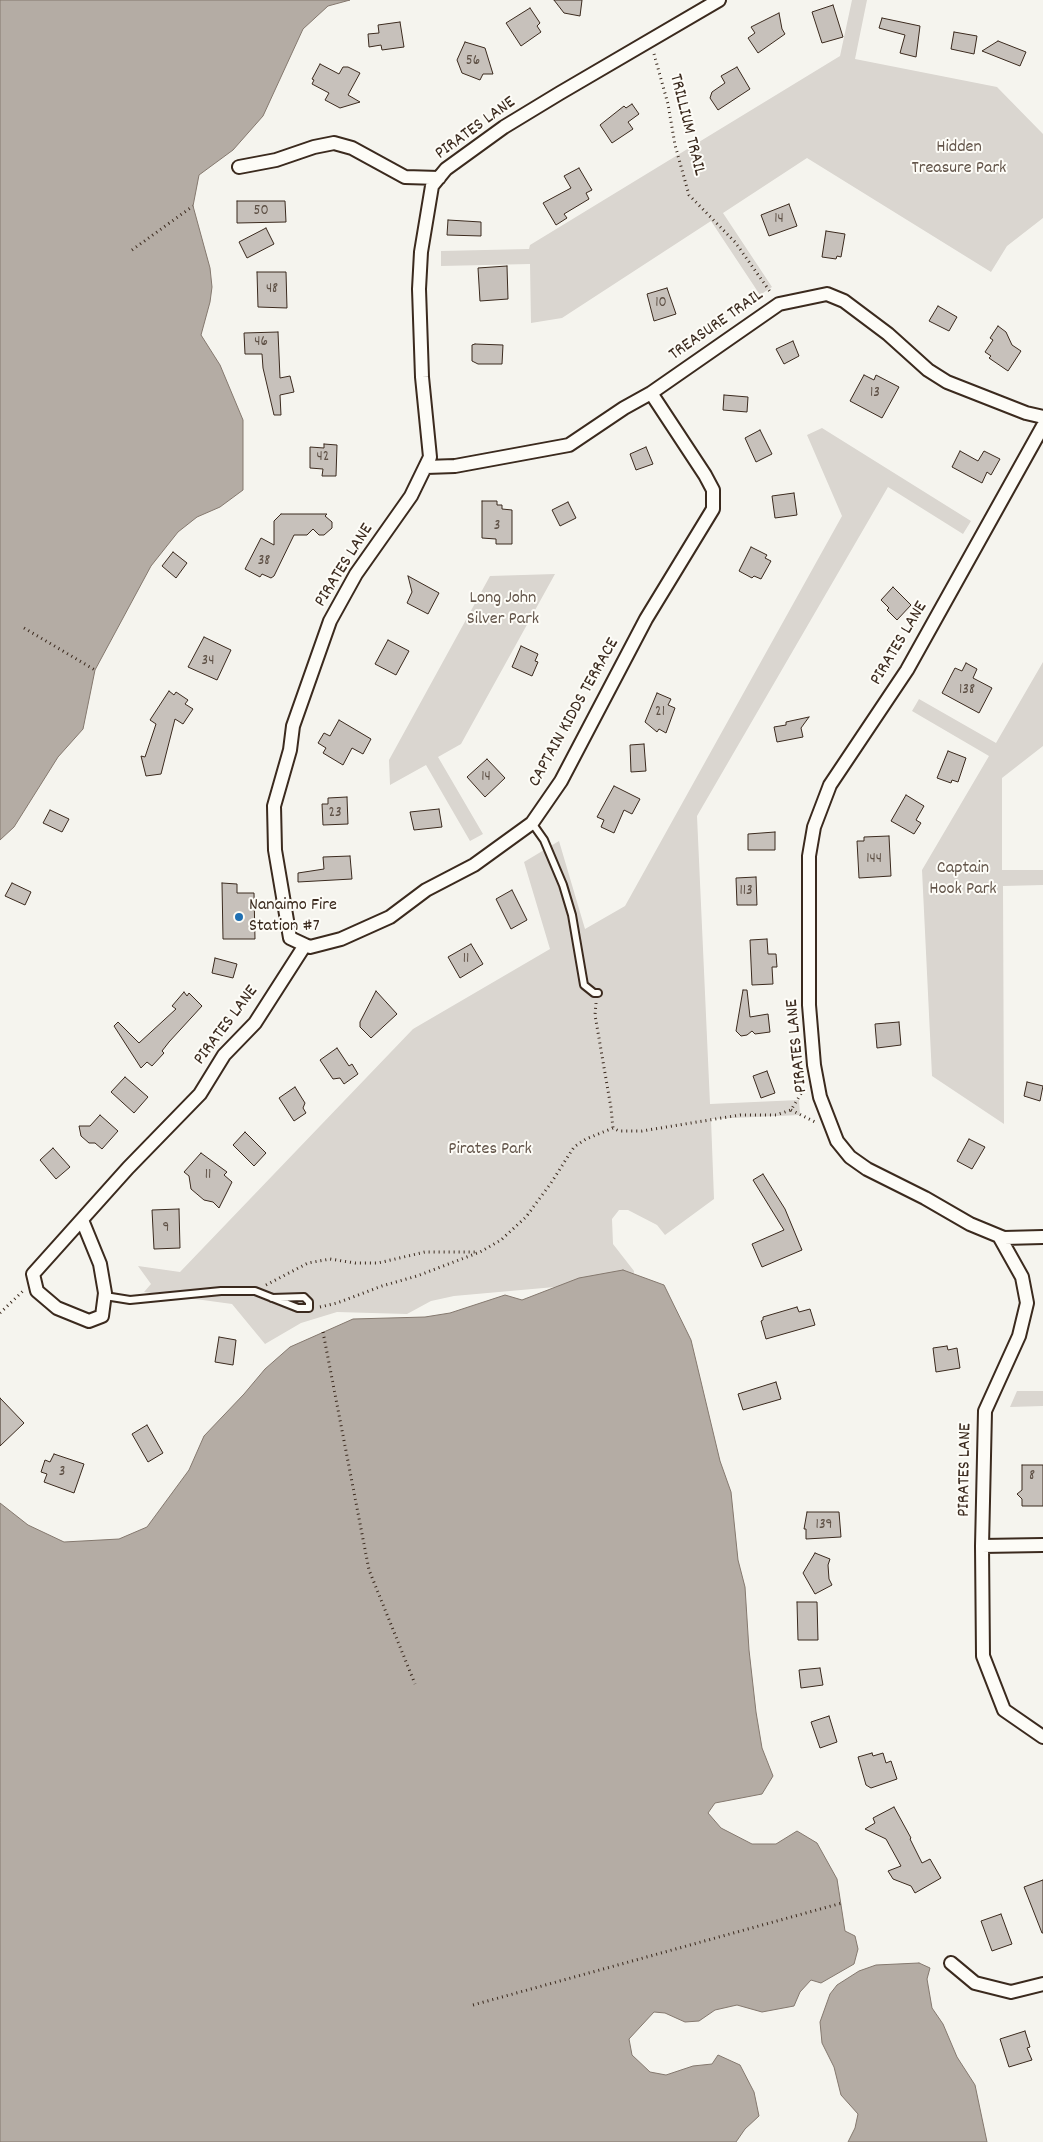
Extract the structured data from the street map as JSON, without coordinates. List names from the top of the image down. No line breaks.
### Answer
{"streets":{"street":["PIRATES LANE","TREASURE TRAIL","CAPTAIN KIDDS TERRACE"],"path":["TRILLIUM TRAIL"]},"crossings":[["TRILLIUM TRAIL","PIRATES LANE"],["TRILLIUM TRAIL","TREASURE TRAIL"],["PIRATES LANE","TREASURE TRAIL"],["PIRATES LANE","CAPTAIN KIDDS TERRACE"],["TREASURE TRAIL","CAPTAIN KIDDS TERRACE"]],"parks":["Hidden Treasure Park","Long John Silver Park","Captain Hook Park","Pirates Park"],"places":["Nanaimo Fire Station #7"],"house_numbers":["56","50","14","48","10","46","13","42","3","38","34","138","21","14","23","144","113","11","11","9","3","8","139"]}
